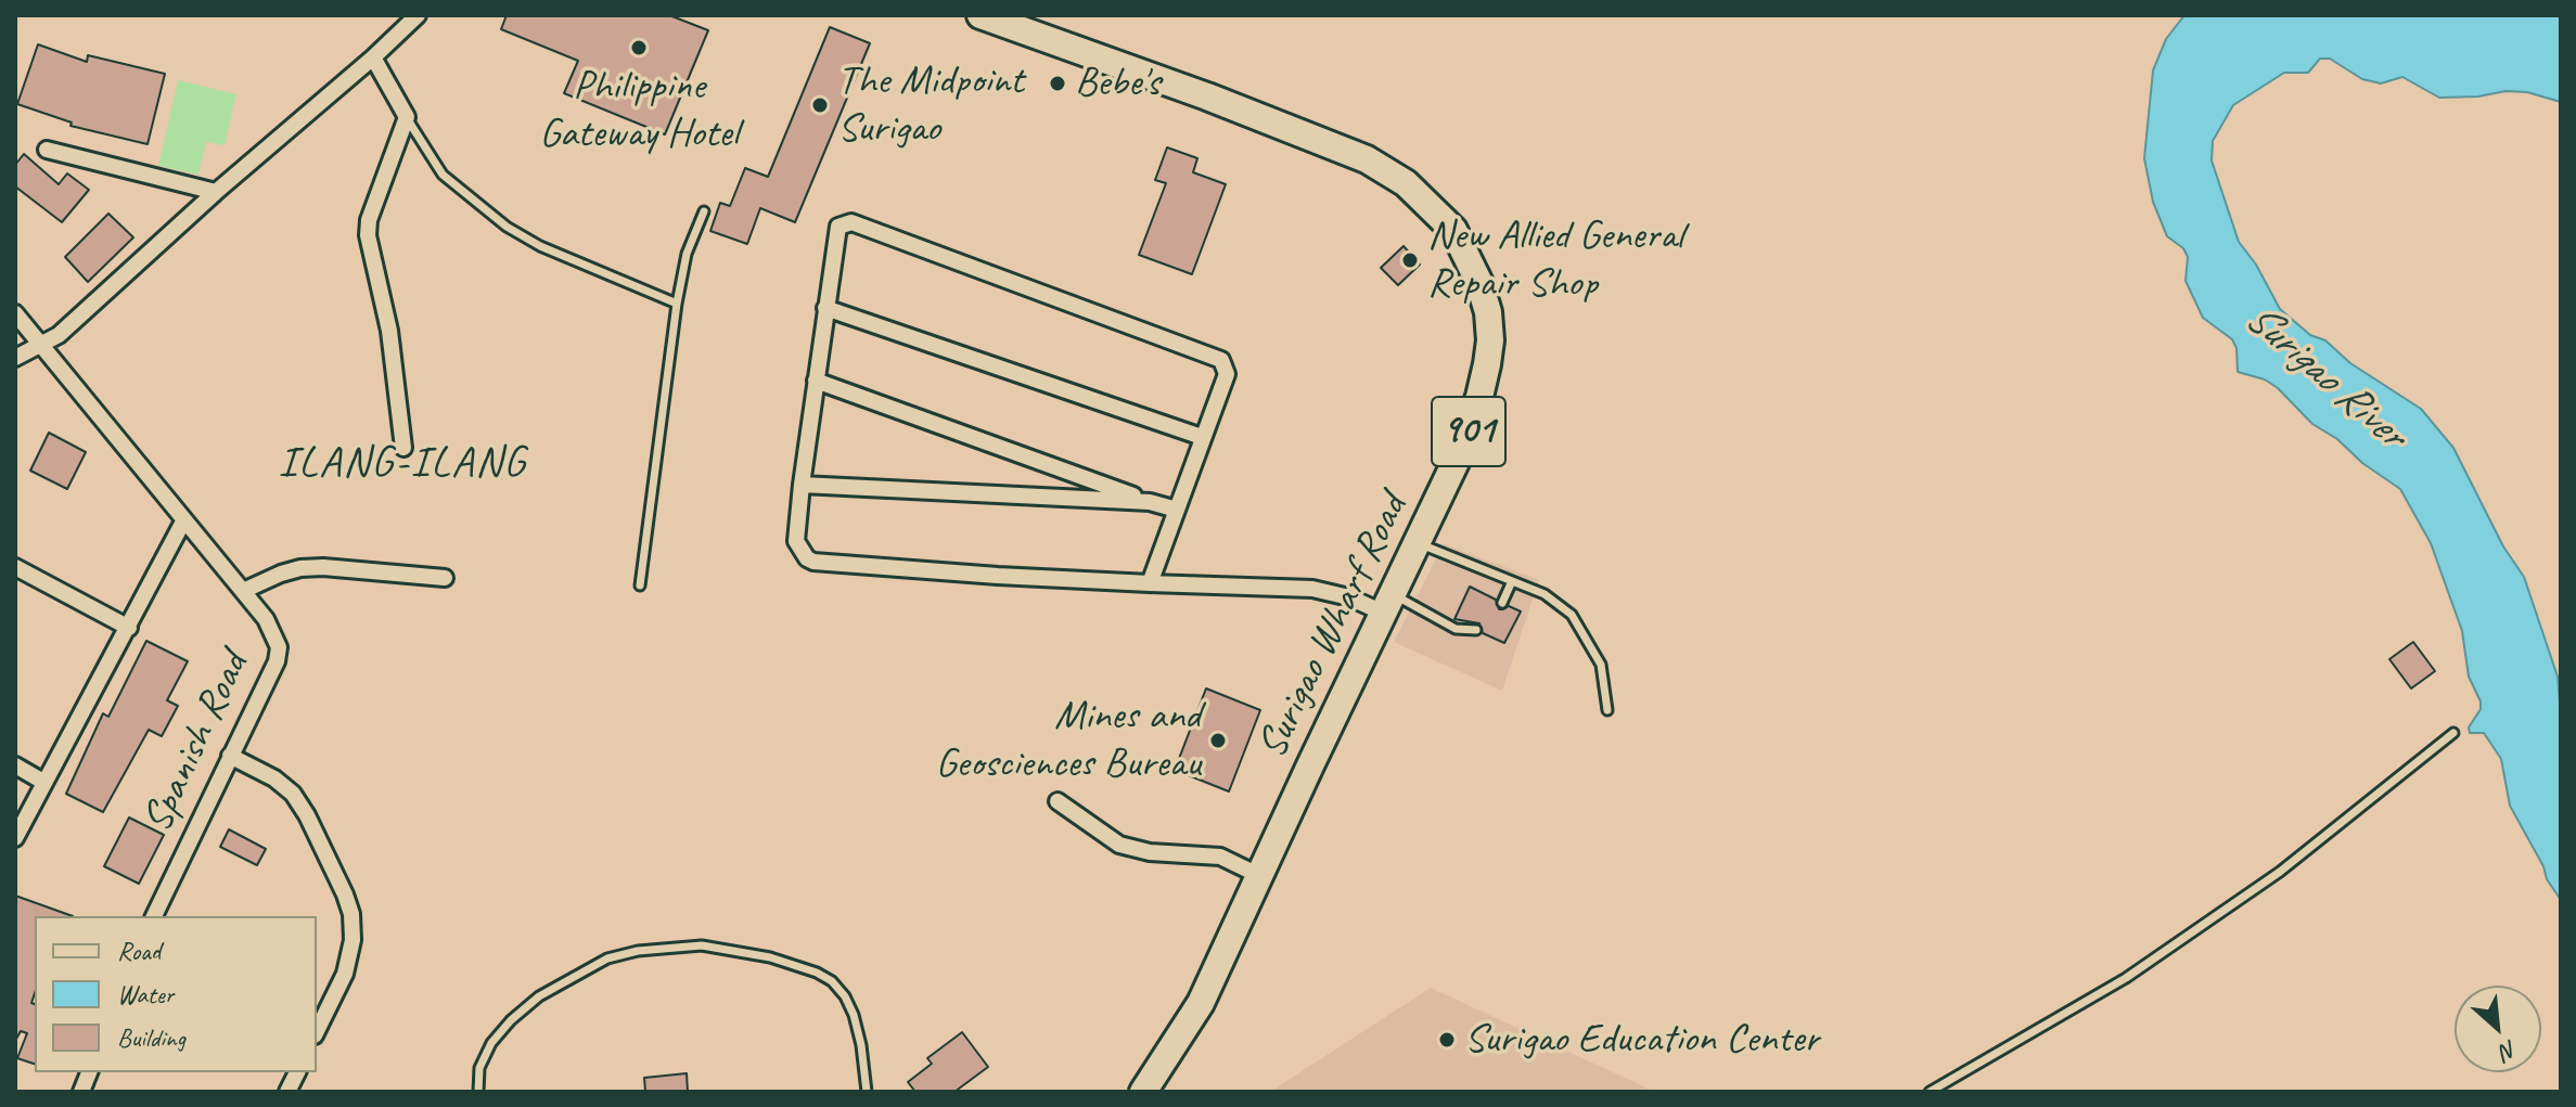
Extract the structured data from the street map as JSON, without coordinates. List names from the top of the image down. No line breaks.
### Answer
{"streets":{"main road":["901","Surigao Wharf Road"],"street":["Spanish Road"]},"districts":["ILANG-ILANG"],"water":["Surigao River"],"places":["Philippine Gateway Hotel","Bebe's","The Midpoint Surigao","New Allied General Repair Shop","Mines and Geosciences Bureau","Surigao Education Center"],"legend":["Road","Water","Building"],"north":"bottom right"}
